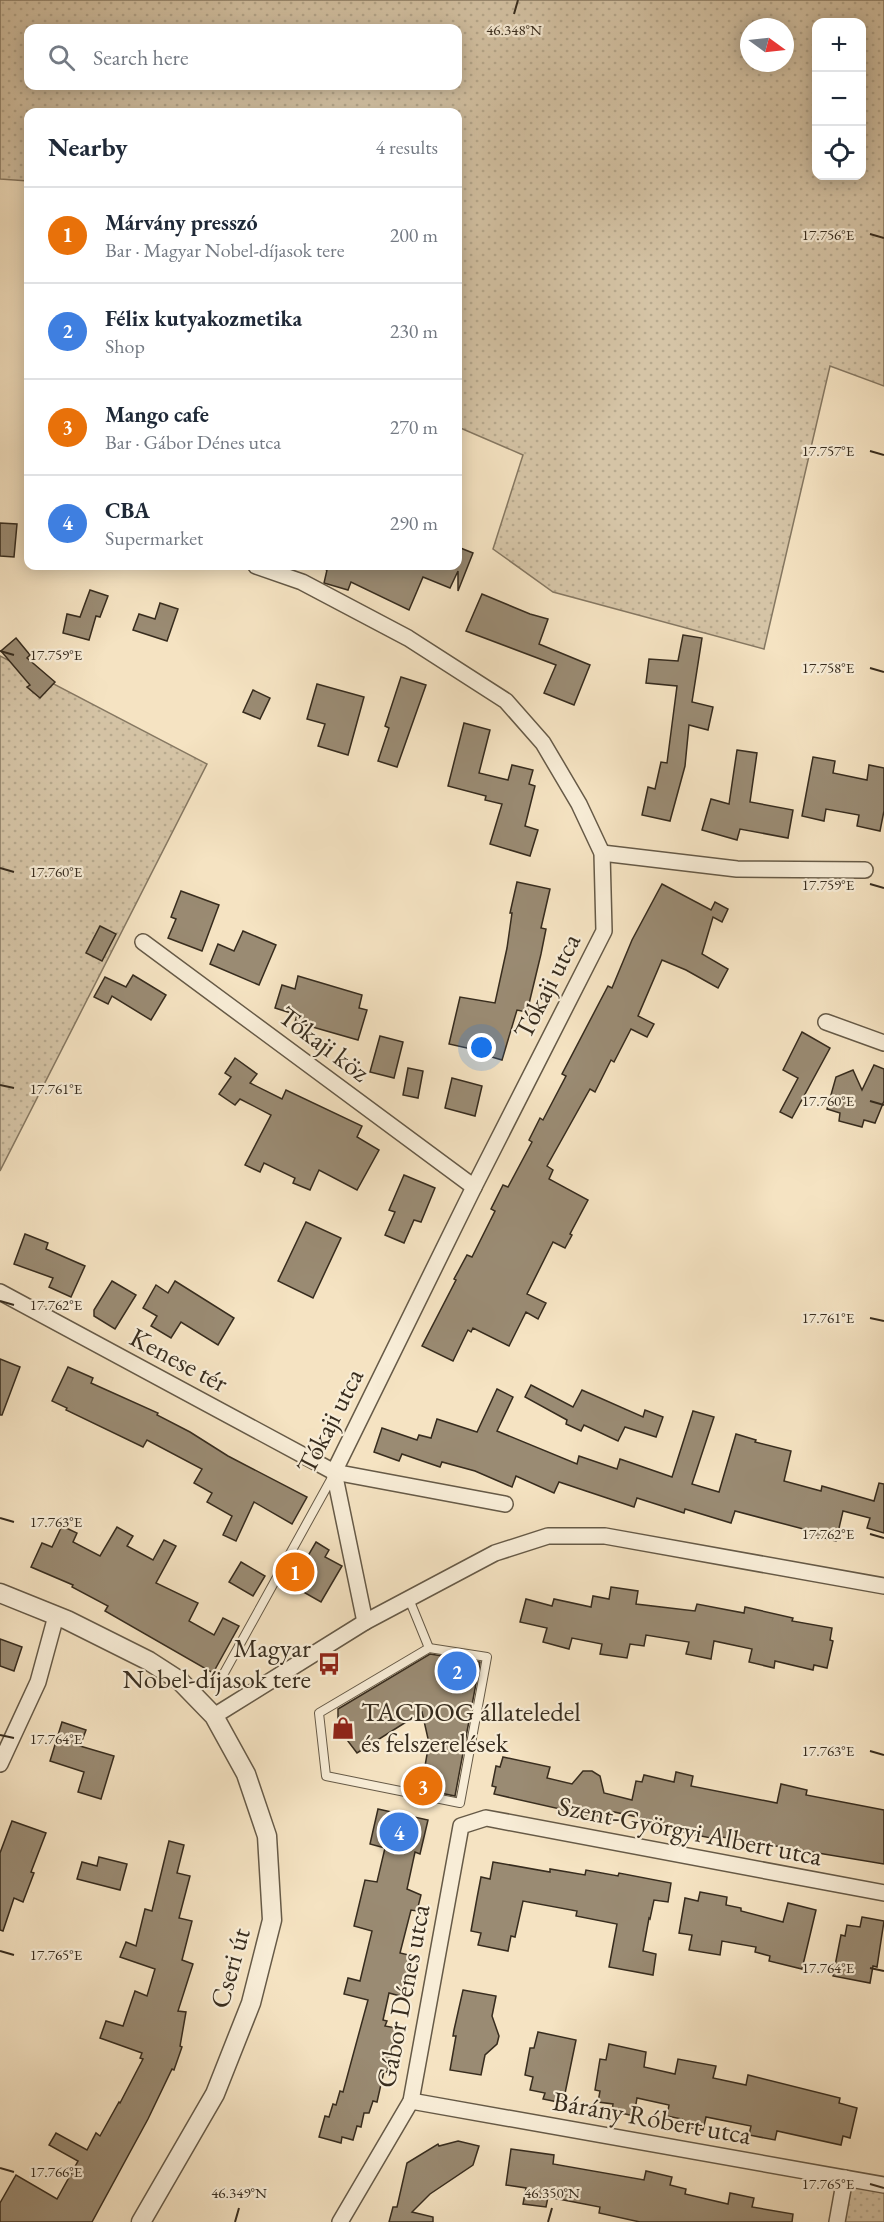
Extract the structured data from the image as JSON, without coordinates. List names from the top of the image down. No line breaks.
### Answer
{"streets":{"street":["Tókaji utca","Tókaji köz","Kenese tér","Szent-Györgyi Albert utca","Cseri út","Gábor Dénes utca","Bárány Róbert utca"]},"crossings":[["Tókaji utca","Tókaji köz"],["Tókaji utca","Kenese tér"],["Szent-Györgyi Albert utca","Gábor Dénes utca"],["Gábor Dénes utca","Bárány Róbert utca"]],"places":{"bus stop":["Magyar Nobel-díjasok tere"],"shop":["TACDOG állateledel és felszerelések"]},"north":"right","page":{"map_buttons":["+","−"],"search":"Search here","heading":["Nearby","4 results"],"list":[{"mark":"1","name":"Márvány presszó","note":"Bar · Magyar Nobel-díjasok tere","value":"200 m"},{"mark":"2","name":"Félix kutyakozmetika","note":"Shop","value":"230 m"},{"mark":"3","name":"Mango cafe","note":"Bar · Gábor Dénes utca","value":"270 m"},{"mark":"4","name":"CBA","note":"Supermarket","value":"290 m"}],"pins":["1","2","3","4"]},"coordinates":["46.348°N","17.756°E","17.757°E","17.759°E","17.758°E","17.760°E","17.761°E","17.762°E","17.763°E","17.764°E","17.765°E","17.766°E","46.349°N","46.350°N"]}
